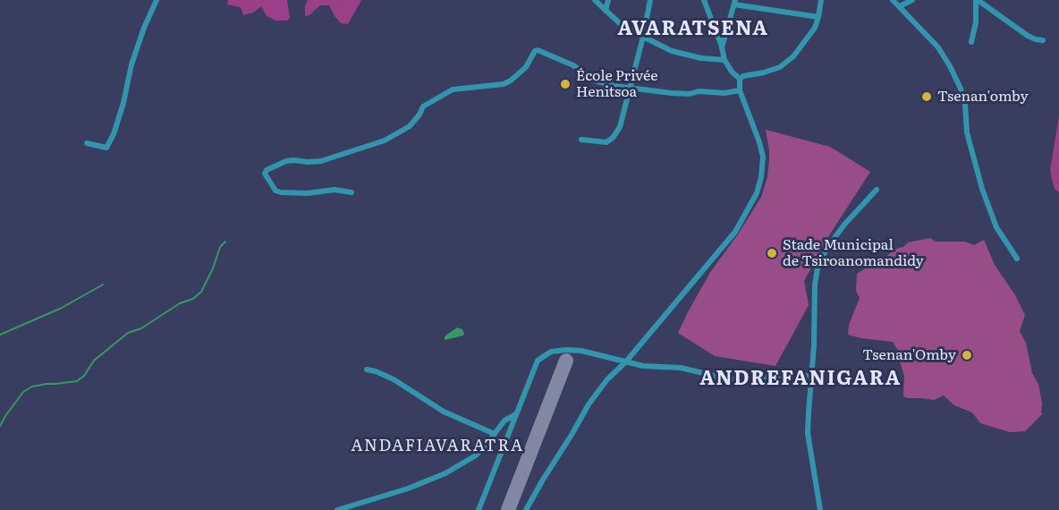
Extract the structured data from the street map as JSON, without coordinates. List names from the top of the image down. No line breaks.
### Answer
{"districts":["AVARATSENA","ANDREFANIGARA","ANDAFIAVARATRA"],"places":["École Privée Henitsoa","Tsenan'omby","Stade Municipal de Tsiroanomandidy","Tsenan'Omby"]}
